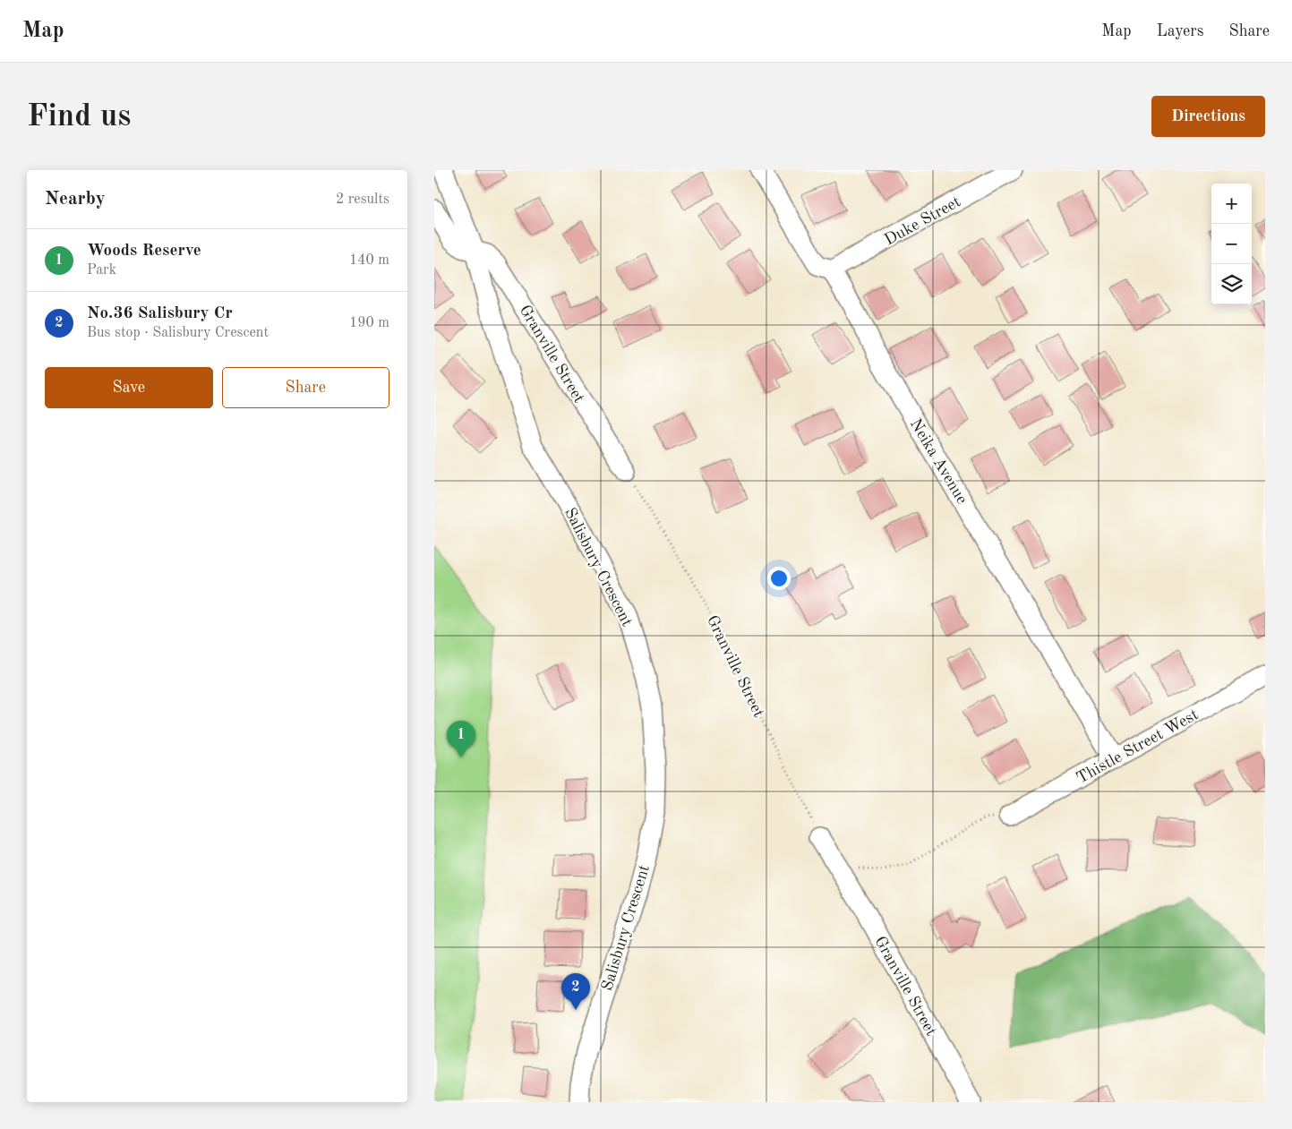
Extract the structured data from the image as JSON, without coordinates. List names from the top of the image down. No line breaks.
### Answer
{"streets":{"street":["Duke Street","Granville Street","Neika Avenue","Salisbury Crescent","Thistle Street West"]},"crossings":[["Duke Street","Neika Avenue"],["Granville Street","Salisbury Crescent"],["Neika Avenue","Thistle Street West"]],"page":{"header":"Map","nav":["Map","Layers","Share"],"buttons":["Directions",["Save","Share"]],"title":"Find us","heading":["Nearby","2 results"],"map_buttons":["+","−"],"list":[{"mark":"1","name":"Woods Reserve","note":"Park","value":"140 m"},{"mark":"2","name":"No.36 Salisbury Cr","note":"Bus stop · Salisbury Crescent","value":"190 m"}],"pins":["1","2"]}}
